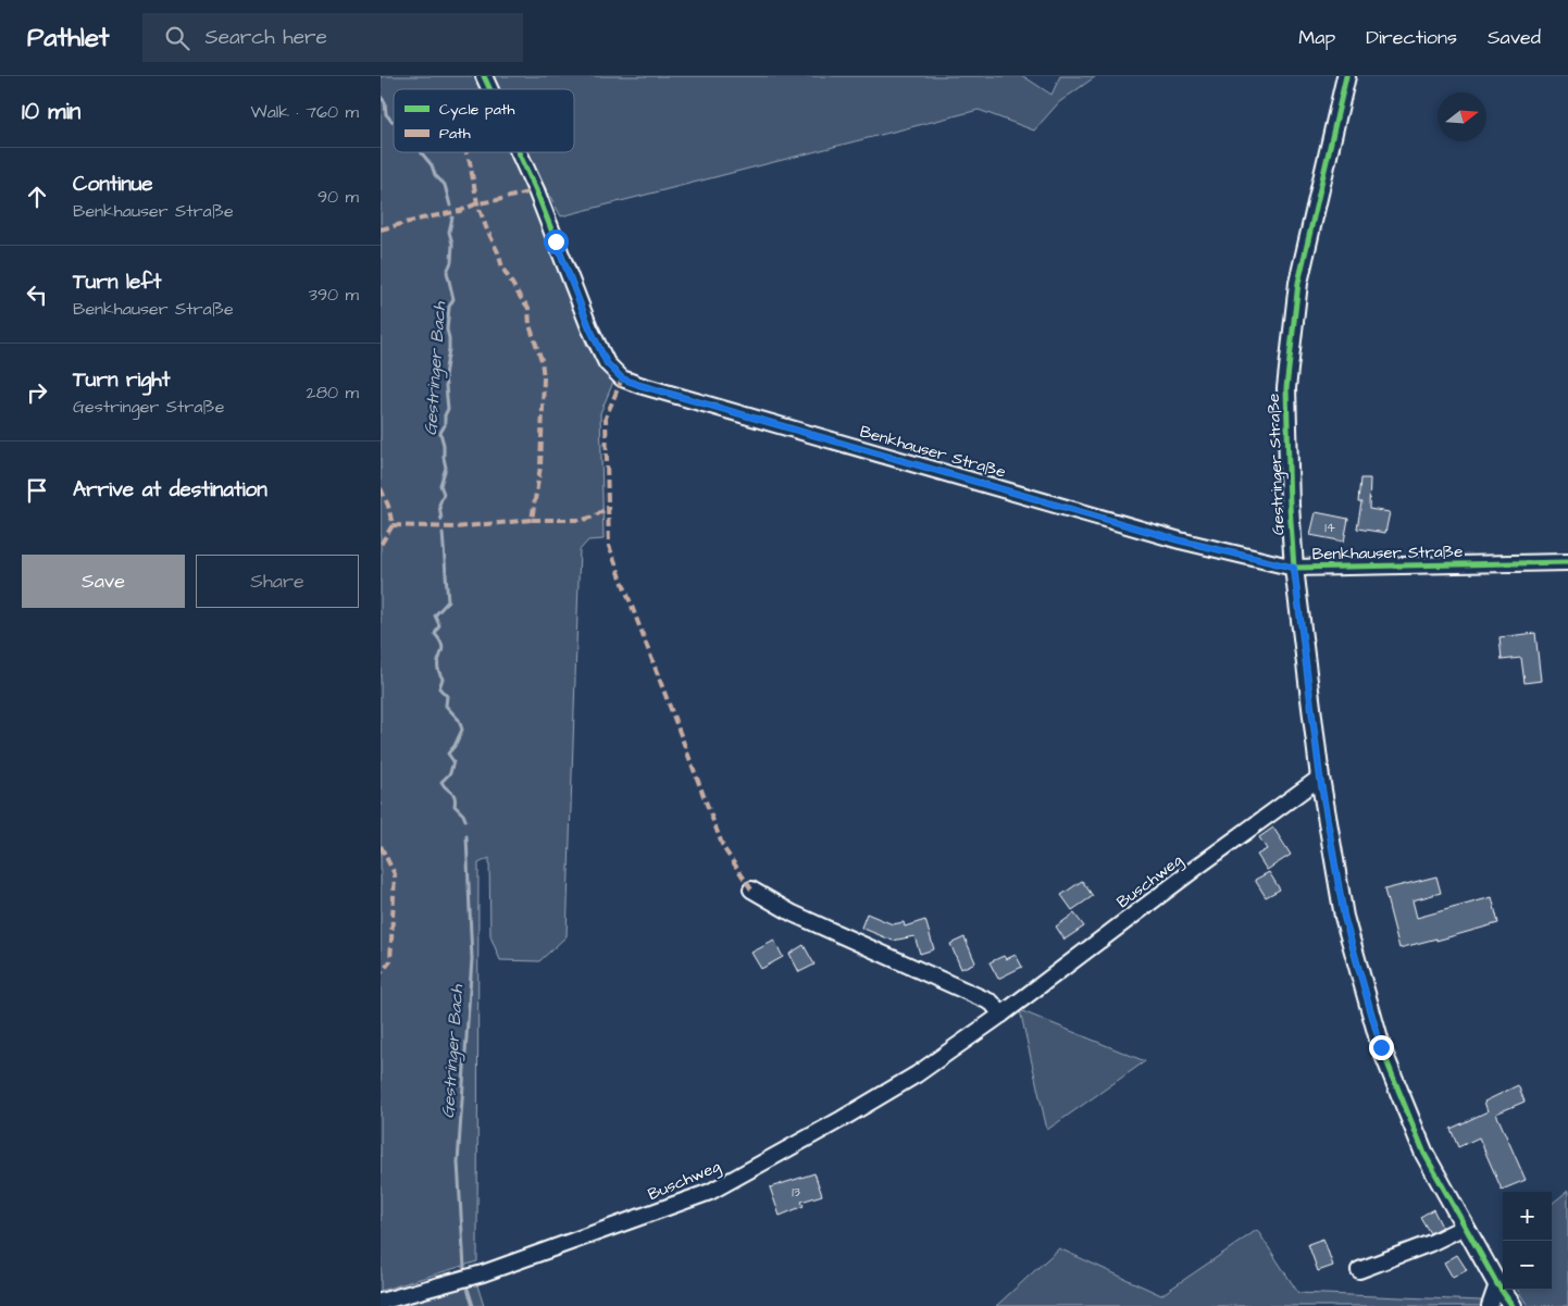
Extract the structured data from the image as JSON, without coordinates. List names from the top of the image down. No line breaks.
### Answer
{"streets":{"main road":["Gestringer Straße"],"street":["Benkhauser Straße","Buschweg"]},"crossings":[["Benkhauser Straße","Gestringer Straße"],["Gestringer Straße","Buschweg"]],"water":["Gestringer Bach"],"house_numbers":["14","13"],"legend":["Cycle path","Path"],"north":"right","page":{"header":"Pathlet","search":"Search here","nav":["Map","Directions","Saved"],"heading":["10 min","Walk · 760 m"],"list":[["Continue","Benkhauser Straße","90 m"],["Turn left","Benkhauser Straße","390 m"],["Turn right","Gestringer Straße","280 m"],"Arrive at destination"],"buttons":["Save","Share"],"map_buttons":["+","−"]}}
